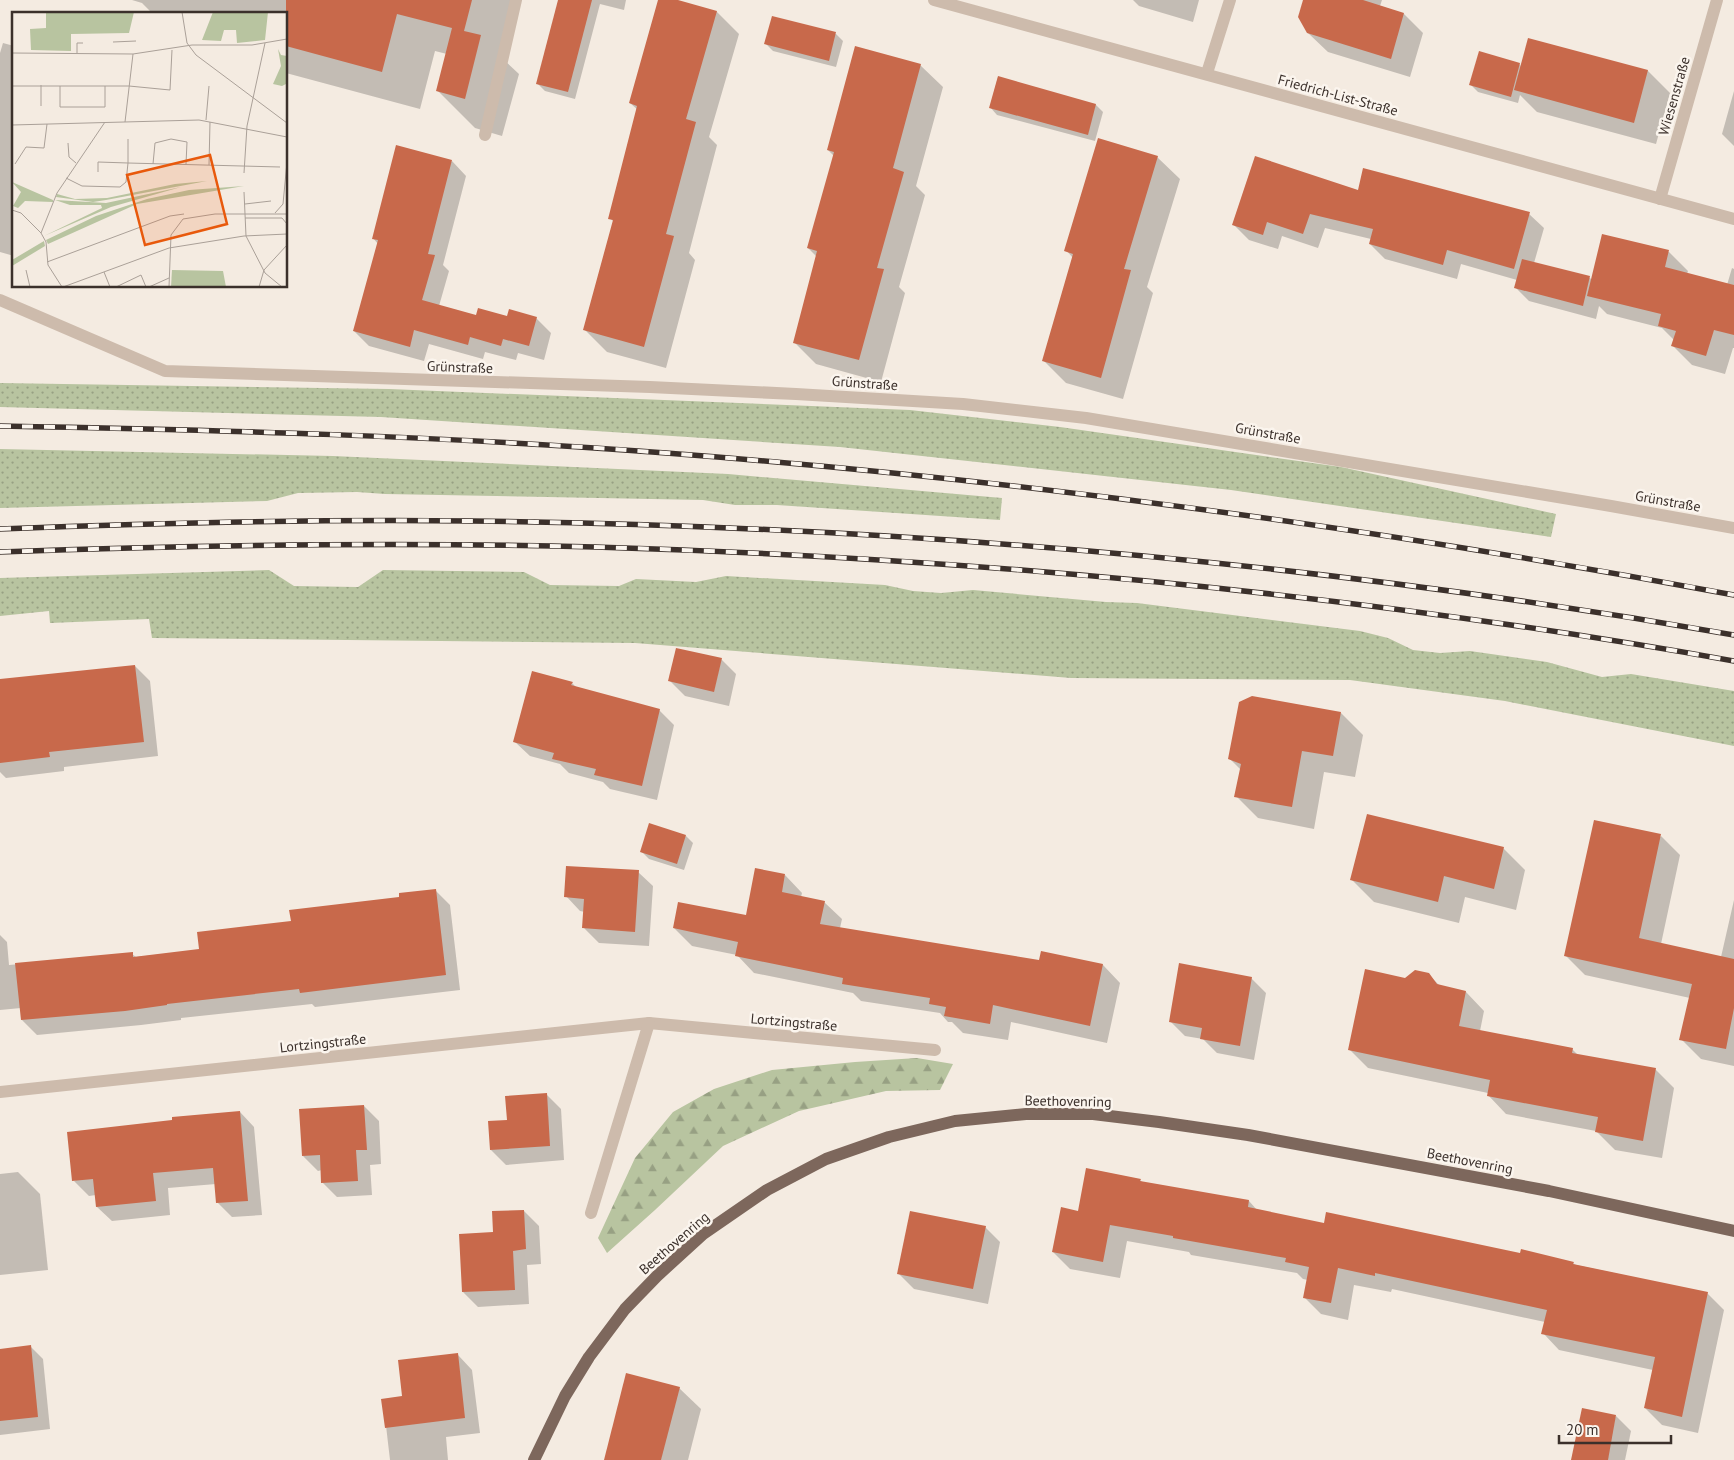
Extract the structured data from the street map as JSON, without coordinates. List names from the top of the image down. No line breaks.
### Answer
{"streets":{"main road":["Beethovenring"],"street":["Friedrich-List-Straße","Wiesenstraße","Grünstraße","Lortzingstraße"]},"crossings":[["Friedrich-List-Straße","Wiesenstraße"]],"scale_bar":"20 m"}
